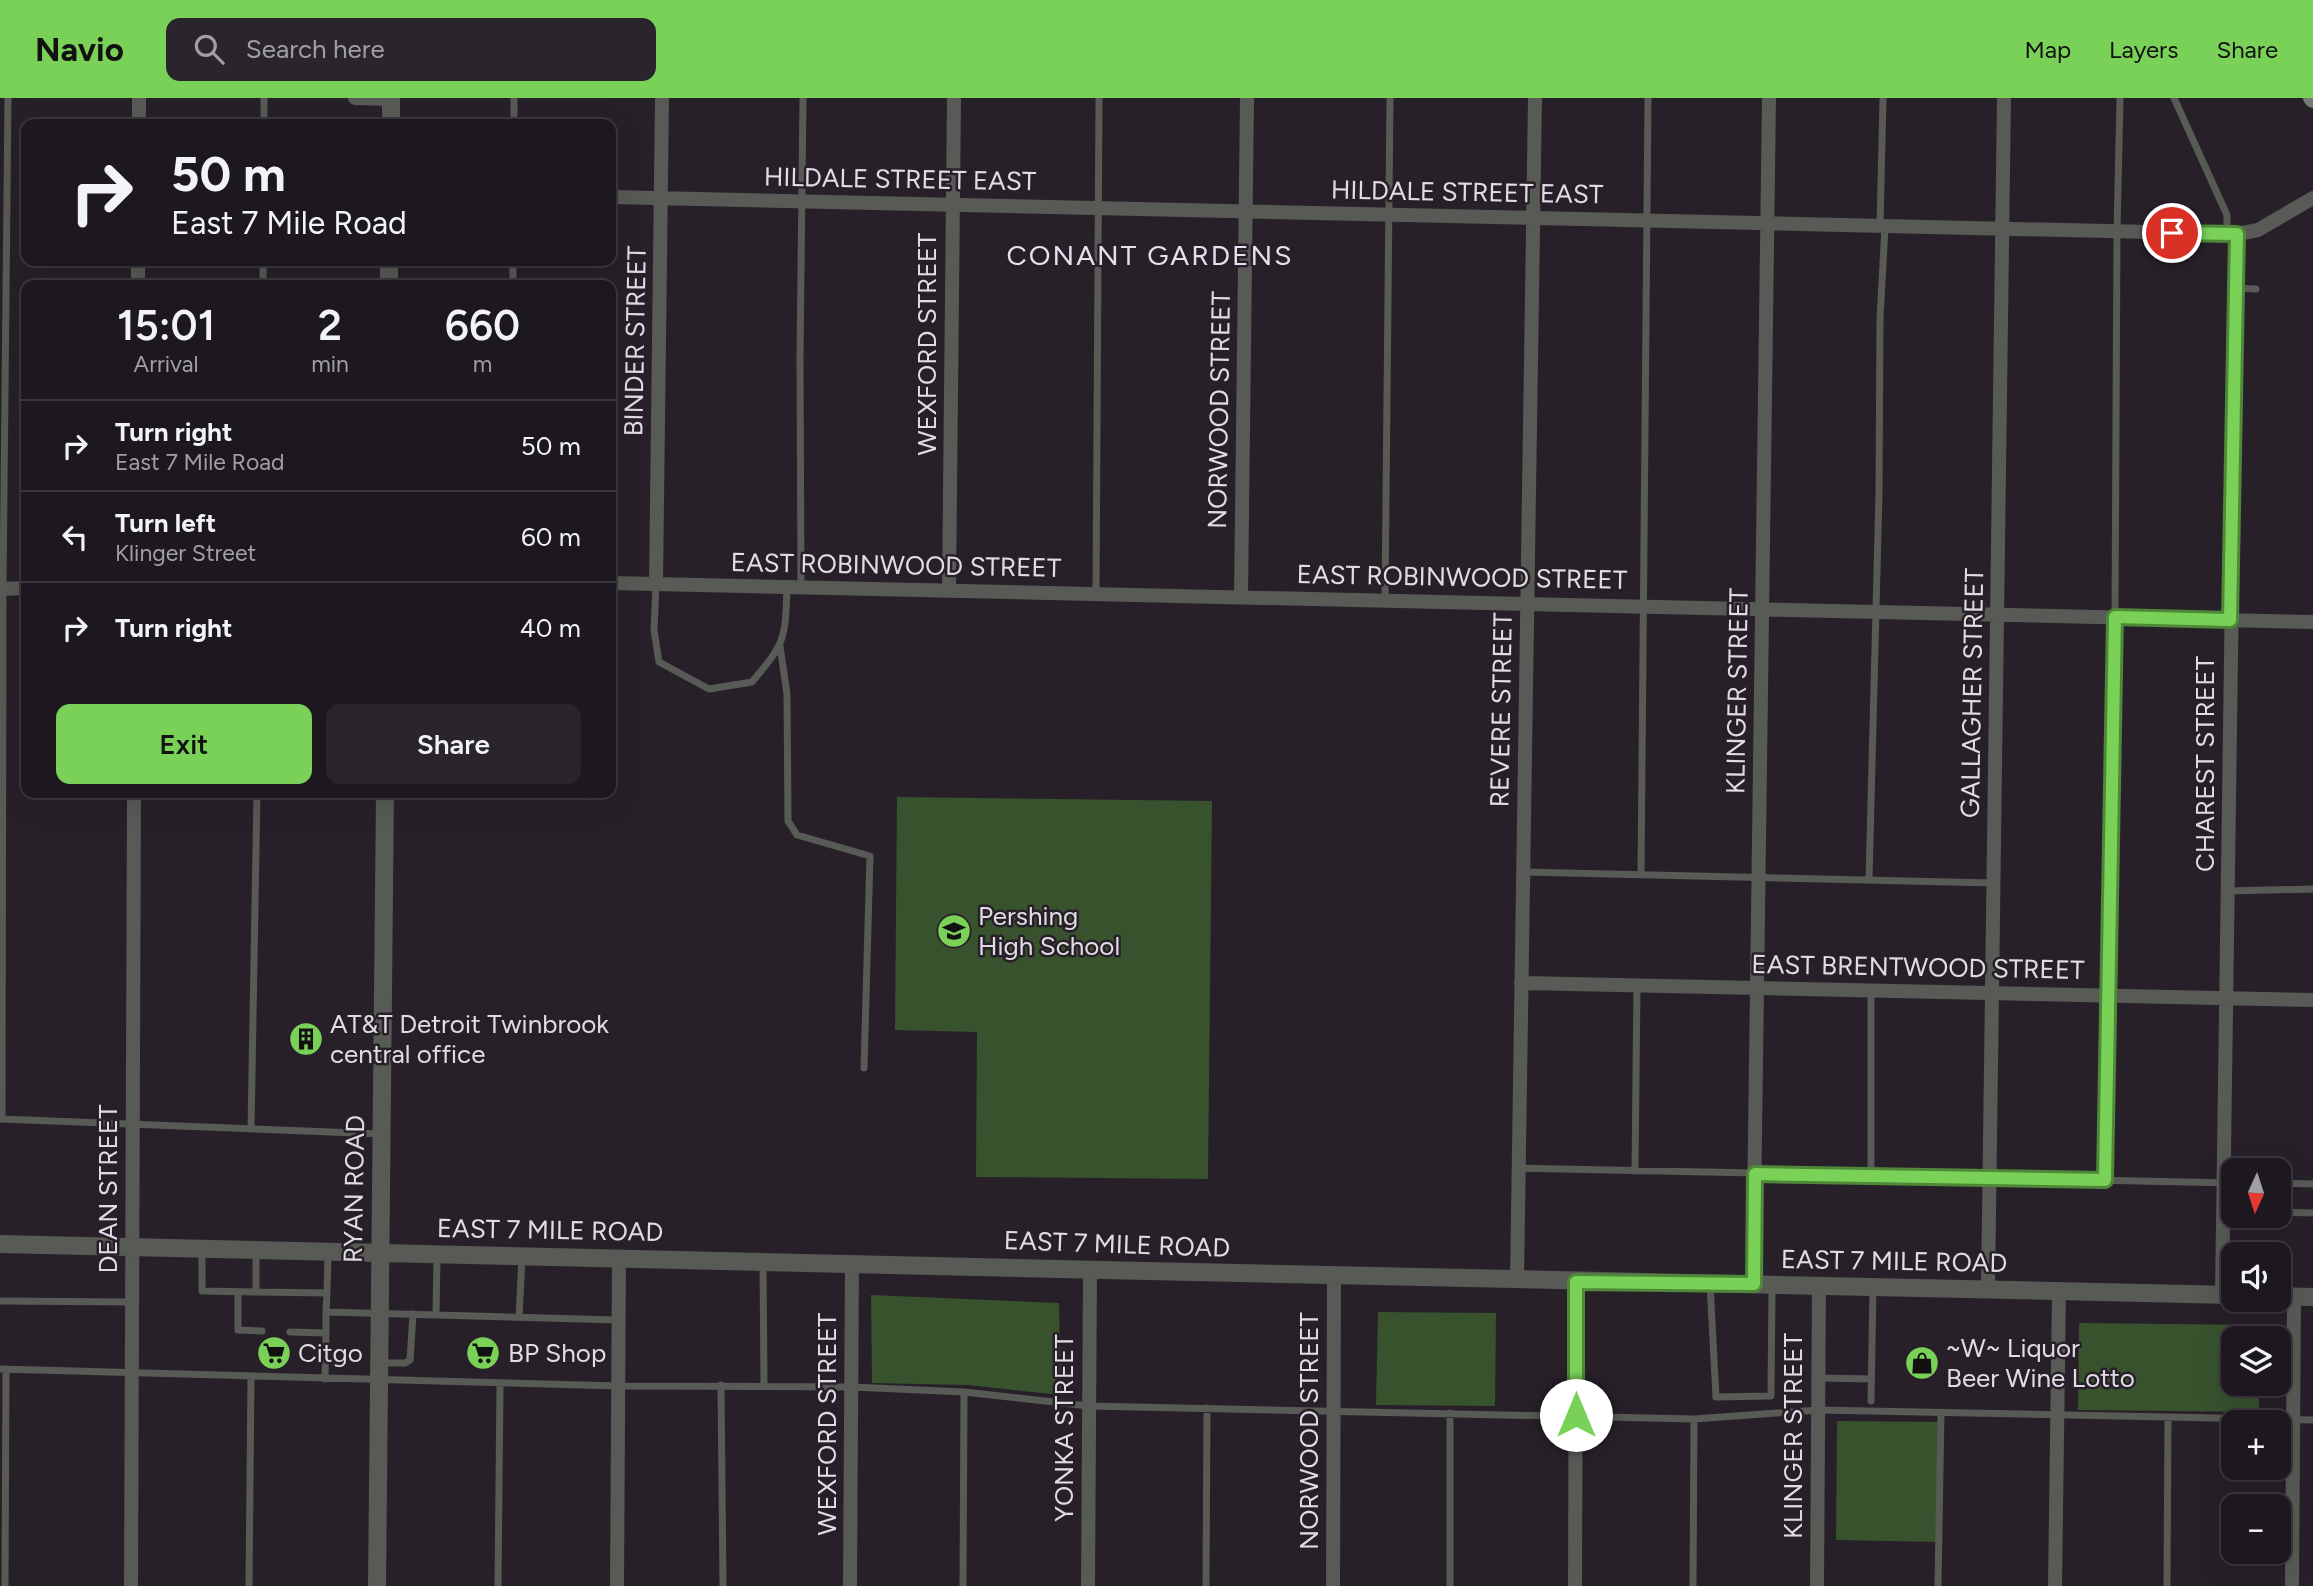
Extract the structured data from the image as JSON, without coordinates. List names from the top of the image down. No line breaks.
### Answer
{"streets":{"street":["HILDALE STREET EAST","BINDER STREET","WEXFORD STREET","NORWOOD STREET","EAST ROBINWOOD STREET","KLINGER STREET","GALLAGHER STREET","REVERE STREET","CHAREST STREET","EAST BRENTWOOD STREET","DEAN STREET","RYAN ROAD","EAST 7 MILE ROAD","YONKA STREET"]},"crossings":[["HILDALE STREET EAST","BINDER STREET"],["HILDALE STREET EAST","WEXFORD STREET"],["HILDALE STREET EAST","NORWOOD STREET"],["HILDALE STREET EAST","KLINGER STREET"],["HILDALE STREET EAST","GALLAGHER STREET"],["HILDALE STREET EAST","REVERE STREET"],["HILDALE STREET EAST","CHAREST STREET"],["BINDER STREET","EAST ROBINWOOD STREET"],["WEXFORD STREET","EAST ROBINWOOD STREET"],["WEXFORD STREET","EAST 7 MILE ROAD"],["NORWOOD STREET","EAST ROBINWOOD STREET"],["NORWOOD STREET","EAST 7 MILE ROAD"],["EAST ROBINWOOD STREET","KLINGER STREET"],["EAST ROBINWOOD STREET","GALLAGHER STREET"],["EAST ROBINWOOD STREET","REVERE STREET"],["EAST ROBINWOOD STREET","CHAREST STREET"],["KLINGER STREET","EAST BRENTWOOD STREET"],["KLINGER STREET","EAST 7 MILE ROAD"],["GALLAGHER STREET","EAST BRENTWOOD STREET"],["GALLAGHER STREET","EAST 7 MILE ROAD"],["REVERE STREET","EAST BRENTWOOD STREET"],["REVERE STREET","EAST 7 MILE ROAD"],["CHAREST STREET","EAST BRENTWOOD STREET"],["DEAN STREET","EAST 7 MILE ROAD"],["RYAN ROAD","EAST 7 MILE ROAD"],["EAST 7 MILE ROAD","YONKA STREET"]],"districts":["CONANT GARDENS"],"places":{"school or university":["Pershing High School"],"building":["AT&T Detroit Twinbrook central office"],"supermarket":["Citgo","BP Shop"],"shop":["~W~ Liquor Beer Wine Lotto"]},"north":"bottom","page":{"header":"Navio","search":"Search here","nav":["Map","Layers","Share"],"turn":["50 m","East 7 Mile Road"],"eta":["15:01","Arrival","2","min","660","m"],"list":[{"name":"Turn right","note":"East 7 Mile Road","value":"50 m"},{"name":"Turn left","note":"Klinger Street","value":"60 m"},{"name":"Turn right","value":"40 m"}],"buttons":["Exit","Share"],"map_buttons":["+","−"]}}
